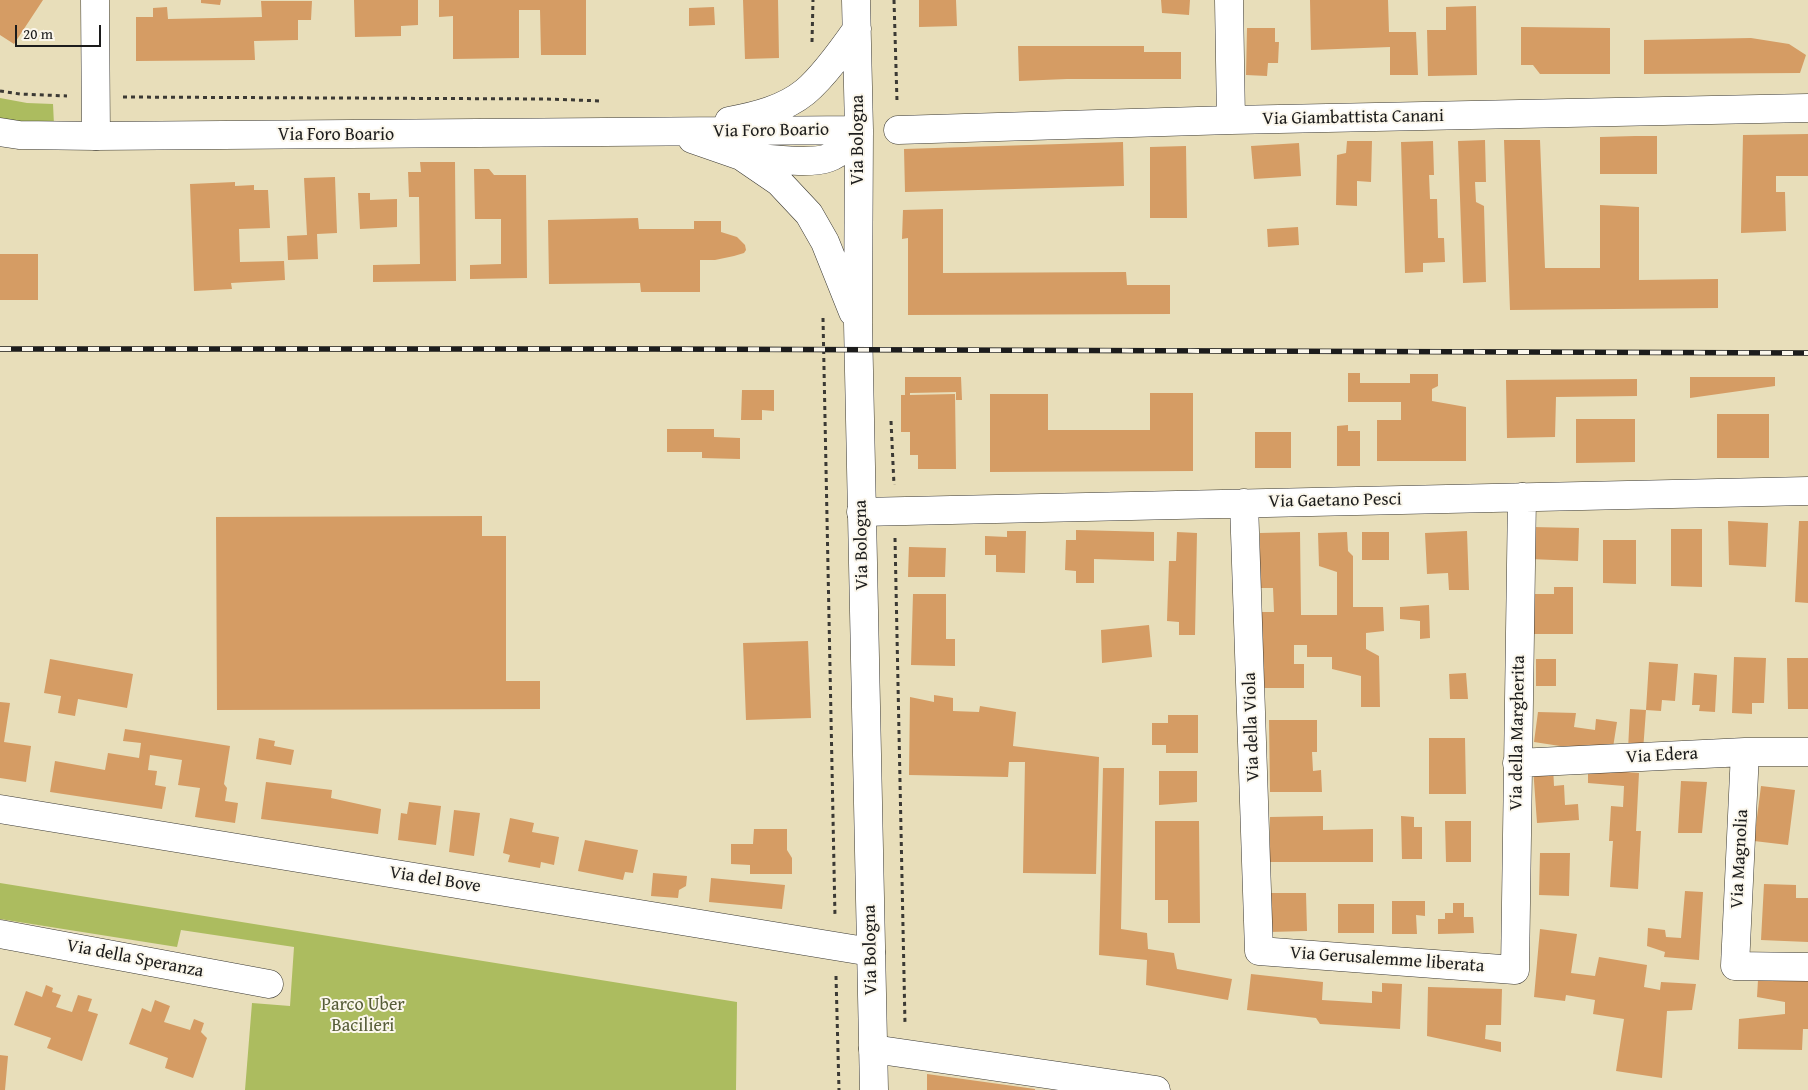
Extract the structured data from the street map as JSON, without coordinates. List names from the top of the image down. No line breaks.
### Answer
{"streets":{"street":["Via Giambattista Canani","Via Foro Boario","Via Bologna","Via Gaetano Pesci","Via della Viola","Via della Margherita","Via Edera","Via Magnolia","Via del Bove","Via della Speranza","Via Gerusalemme liberata"]},"crossings":[["Via Foro Boario","Via Bologna"],["Via Bologna","Via Gaetano Pesci"],["Via Bologna","Via del Bove"],["Via Gaetano Pesci","Via della Viola"],["Via Gaetano Pesci","Via della Margherita"],["Via della Viola","Via Gerusalemme liberata"],["Via della Margherita","Via Edera"],["Via della Margherita","Via Gerusalemme liberata"],["Via Edera","Via Magnolia"]],"parks":["Parco Uber Bacilieri"],"scale_bar":"20 m"}
